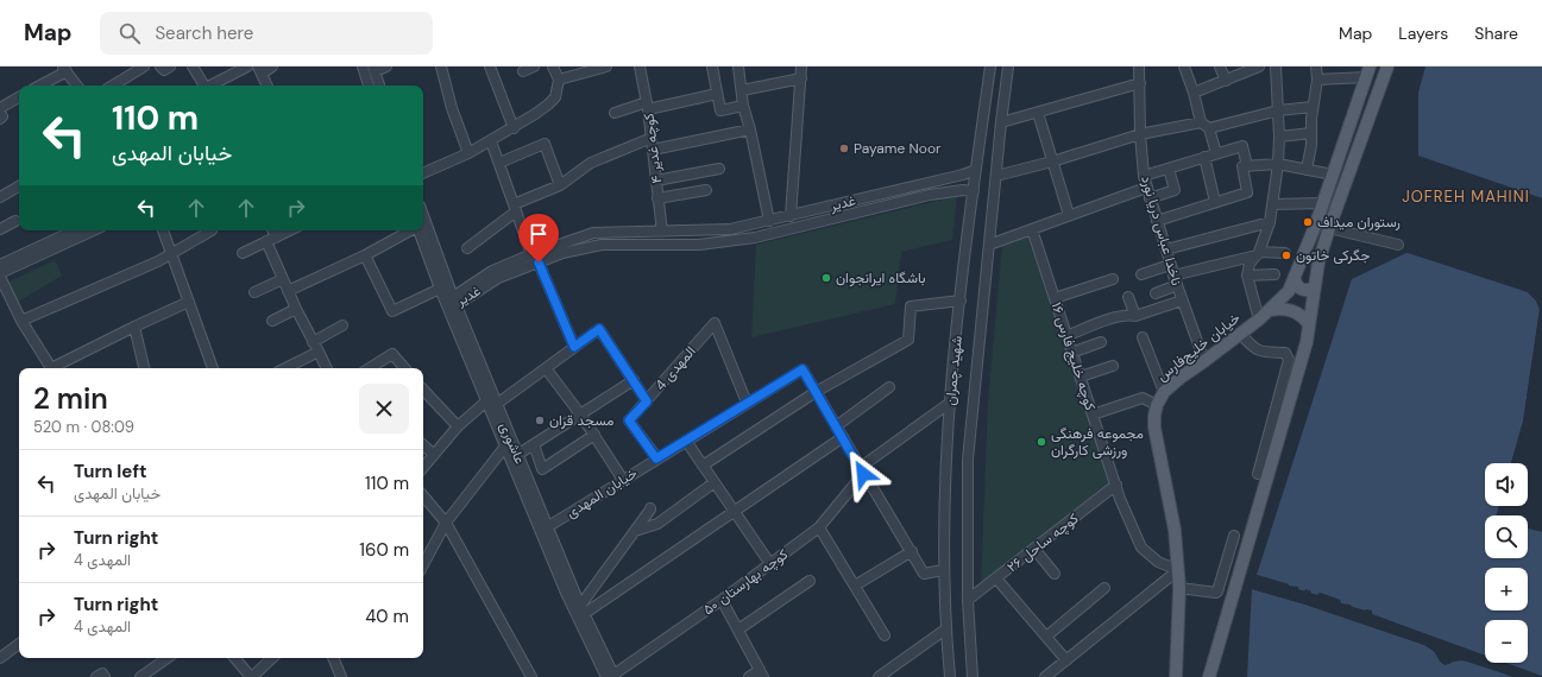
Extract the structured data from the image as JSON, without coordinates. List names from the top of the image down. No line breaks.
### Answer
{"streets":{"main road":["خیابان خلیج‌فارس"],"street":["کوچه غدیر ۴","غدیر","ناخدا عباس دریا نورد","کوچه خلیج فارس ۱۶","المهدی 4","شهید چمران","عاشوری","خیابان المهدی","کوچه ساحل ۲۶","کوچه بهارستان ۵۰"]},"crossings":[["کوچه غدیر ۴","غدیر"],["غدیر","شهید چمران"],["غدیر","عاشوری"],["ناخدا عباس دریا نورد","خیابان خلیج‌فارس"],["خیابان خلیج‌فارس","کوچه خلیج فارس ۱۶"],["کوچه خلیج فارس ۱۶","کوچه ساحل ۲۶"],["المهدی 4","خیابان المهدی"],["شهید چمران","کوچه ساحل ۲۶"],["شهید چمران","کوچه بهارستان ۵۰"],["عاشوری","خیابان المهدی"],["عاشوری","کوچه بهارستان ۵۰"]],"districts":["JOFREH MAHINI"],"places":["Payame Noor","رستوران میداف","جگرکی خاتون","باشگاه ایرانجوان","مسجد قران","مجموعه فرهنگی ورزشی کارگران"],"page":{"header":"Map","search":"Search here","nav":["Map","Layers","Share"],"turn":["110 m","خیابان المهدی"],"heading":["2 min","520 m · 08:09"],"list":[{"name":"Turn left","note":"خیابان المهدی","value":"110 m"},{"name":"Turn right","note":"المهدی 4","value":"160 m"},{"name":"Turn right","note":"المهدی 4","value":"40 m"}],"map_buttons":["+","−"]}}
